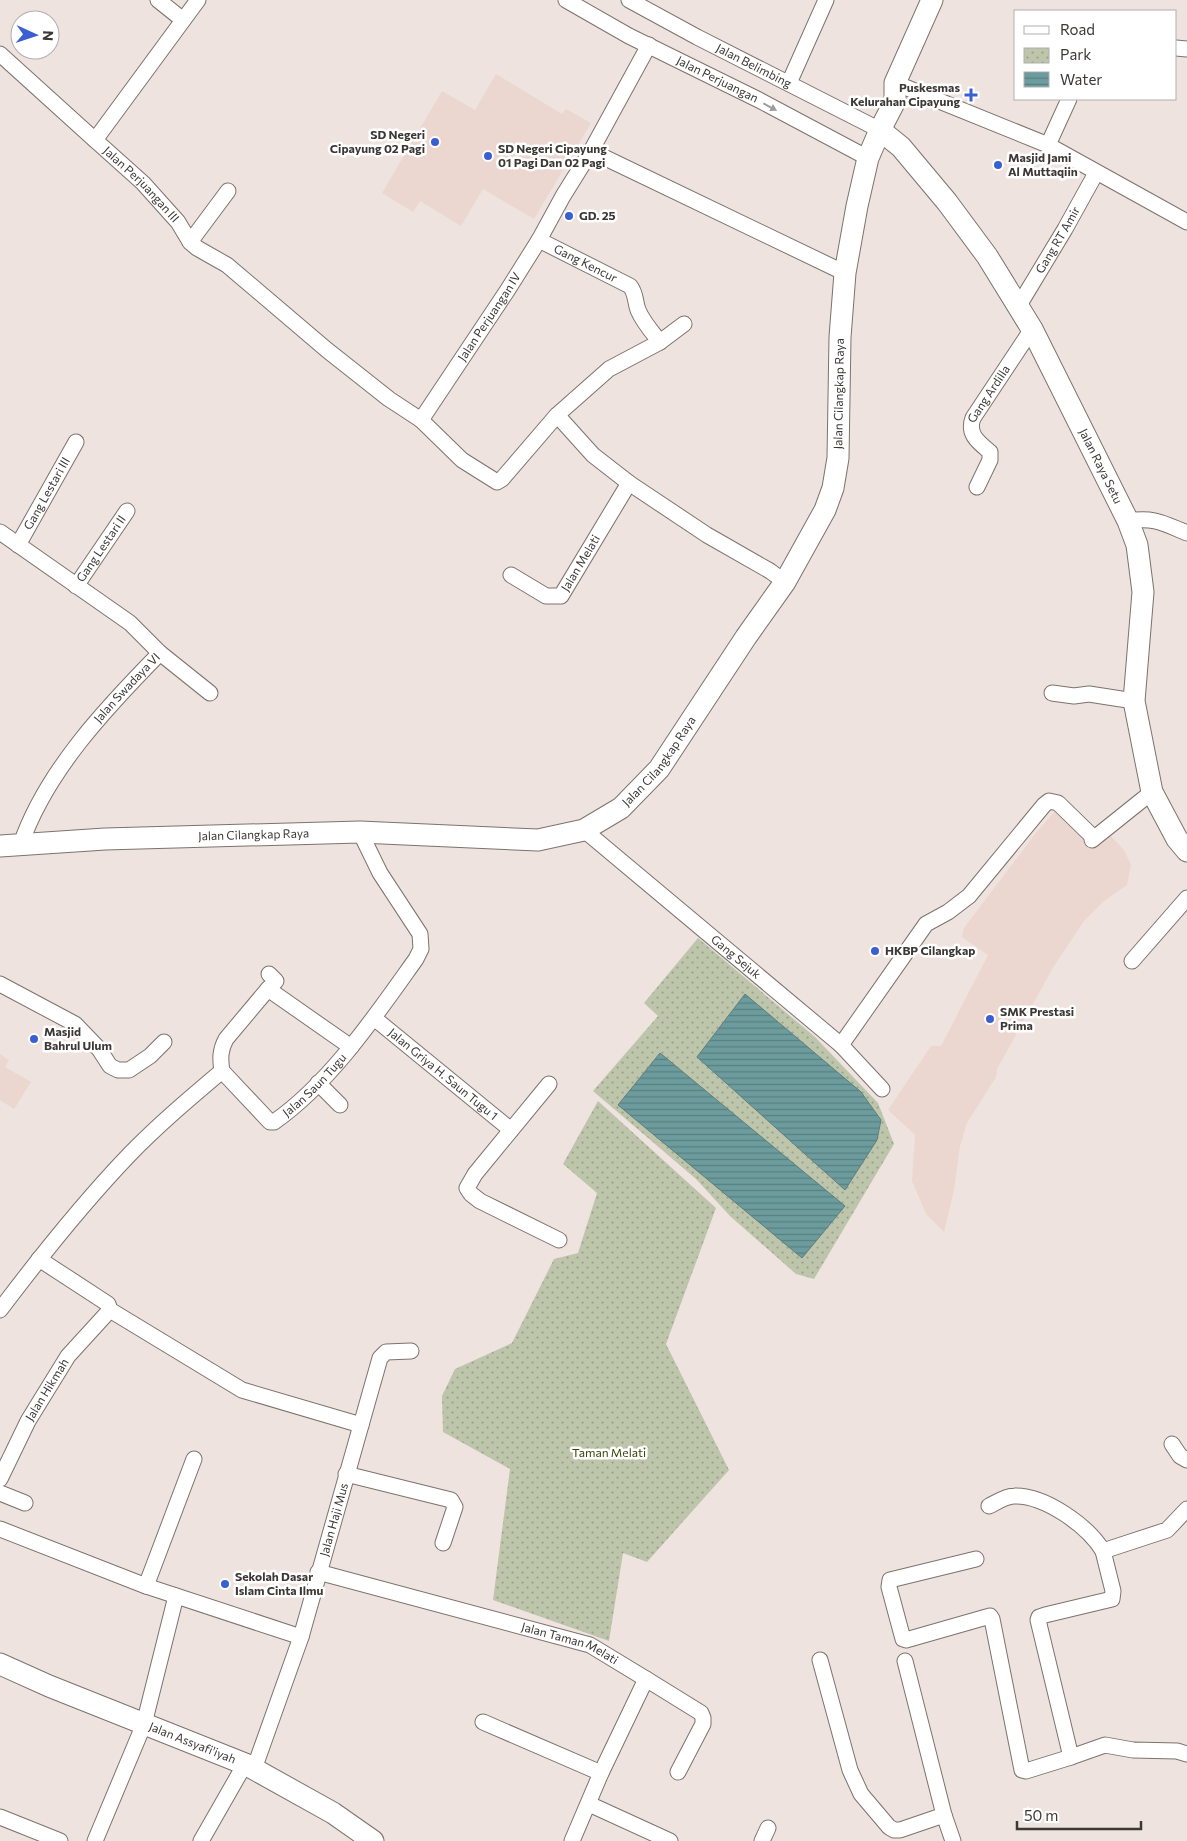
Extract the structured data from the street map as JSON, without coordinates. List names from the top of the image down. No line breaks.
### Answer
{"streets":{"street":["Jalan Belimbing","Jalan Perjuangan","Jalan Perjuangan III","Gang RT Amir","Gang Kencur","Jalan Perjuangan IV","Jalan Cilangkap Raya","Gang Ardilla","Jalan Raya Setu","Gang Lestari III","Gang Lestari II","Jalan Melati","Jalan Swadaya VI","Gang Sejuk","Jalan Griya H. Saun Tugu 1","Jalan Saun Tugu","Jalan Hikmah","Jalan Haji Mus","Jalan Taman Melati","Jalan Assyafi'iyah"]},"crossings":[["Jalan Belimbing","Jalan Cilangkap Raya"],["Jalan Belimbing","Jalan Raya Setu"],["Jalan Perjuangan","Jalan Perjuangan IV"],["Jalan Perjuangan","Jalan Cilangkap Raya"],["Jalan Perjuangan III","Jalan Perjuangan IV"],["Gang RT Amir","Jalan Raya Setu"],["Gang Kencur","Jalan Perjuangan IV"],["Jalan Cilangkap Raya","Jalan Raya Setu"],["Jalan Cilangkap Raya","Jalan Swadaya VI"],["Jalan Cilangkap Raya","Gang Sejuk"],["Jalan Cilangkap Raya","Jalan Saun Tugu"],["Gang Ardilla","Jalan Raya Setu"],["Gang Lestari III","Jalan Swadaya VI"],["Gang Lestari II","Jalan Swadaya VI"],["Jalan Griya H. Saun Tugu 1","Jalan Saun Tugu"],["Jalan Haji Mus","Jalan Taman Melati"],["Jalan Haji Mus","Jalan Assyafi'iyah"]],"parks":["Taman Melati"],"places":{"health":["Puskesmas Kelurahan Cipayung"],"other":["SD Negeri Cipayung 02 Pagi","SD Negeri Cipayung 01 Pagi Dan 02 Pagi","Masjid Jami Al Muttaqiin","GD. 25","HKBP Cilangkap","SMK Prestasi Prima","Masjid Bahrul Ulum","Sekolah Dasar Islam Cinta Ilmu"]},"legend":["Road","Park","Water"],"scale_bar":"50 m","north":"right"}
